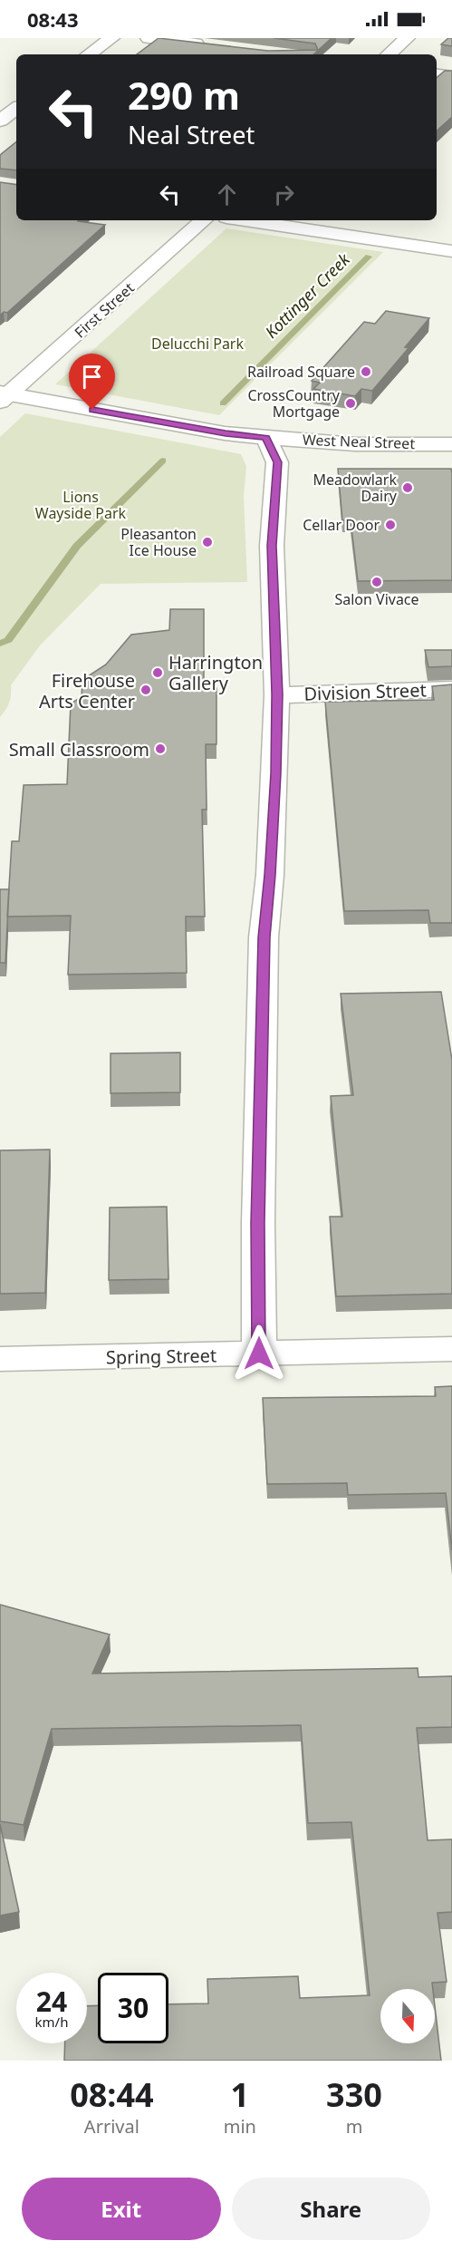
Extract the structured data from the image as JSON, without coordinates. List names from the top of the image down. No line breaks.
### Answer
{"streets":{"street":["First Street","West Neal Street","Division Street","Spring Street"]},"crossings":[["First Street","West Neal Street"]],"water":["Kottinger Creek"],"parks":["Delucchi Park","Lions Wayside Park"],"places":["Railroad Square","CrossCountry Mortgage","Meadowlark Dairy","Cellar Door","Pleasanton Ice House","Salon Vivace","Harrington Gallery","Firehouse Arts Center","Small Classroom"],"north":"bottom","page":{"status":"08:43","turn":["290 m","Neal Street"],"speed":"24 km/h","limit":"30","eta":["08:44","Arrival","1","min","330","m"],"buttons":["Exit","Share"]}}
